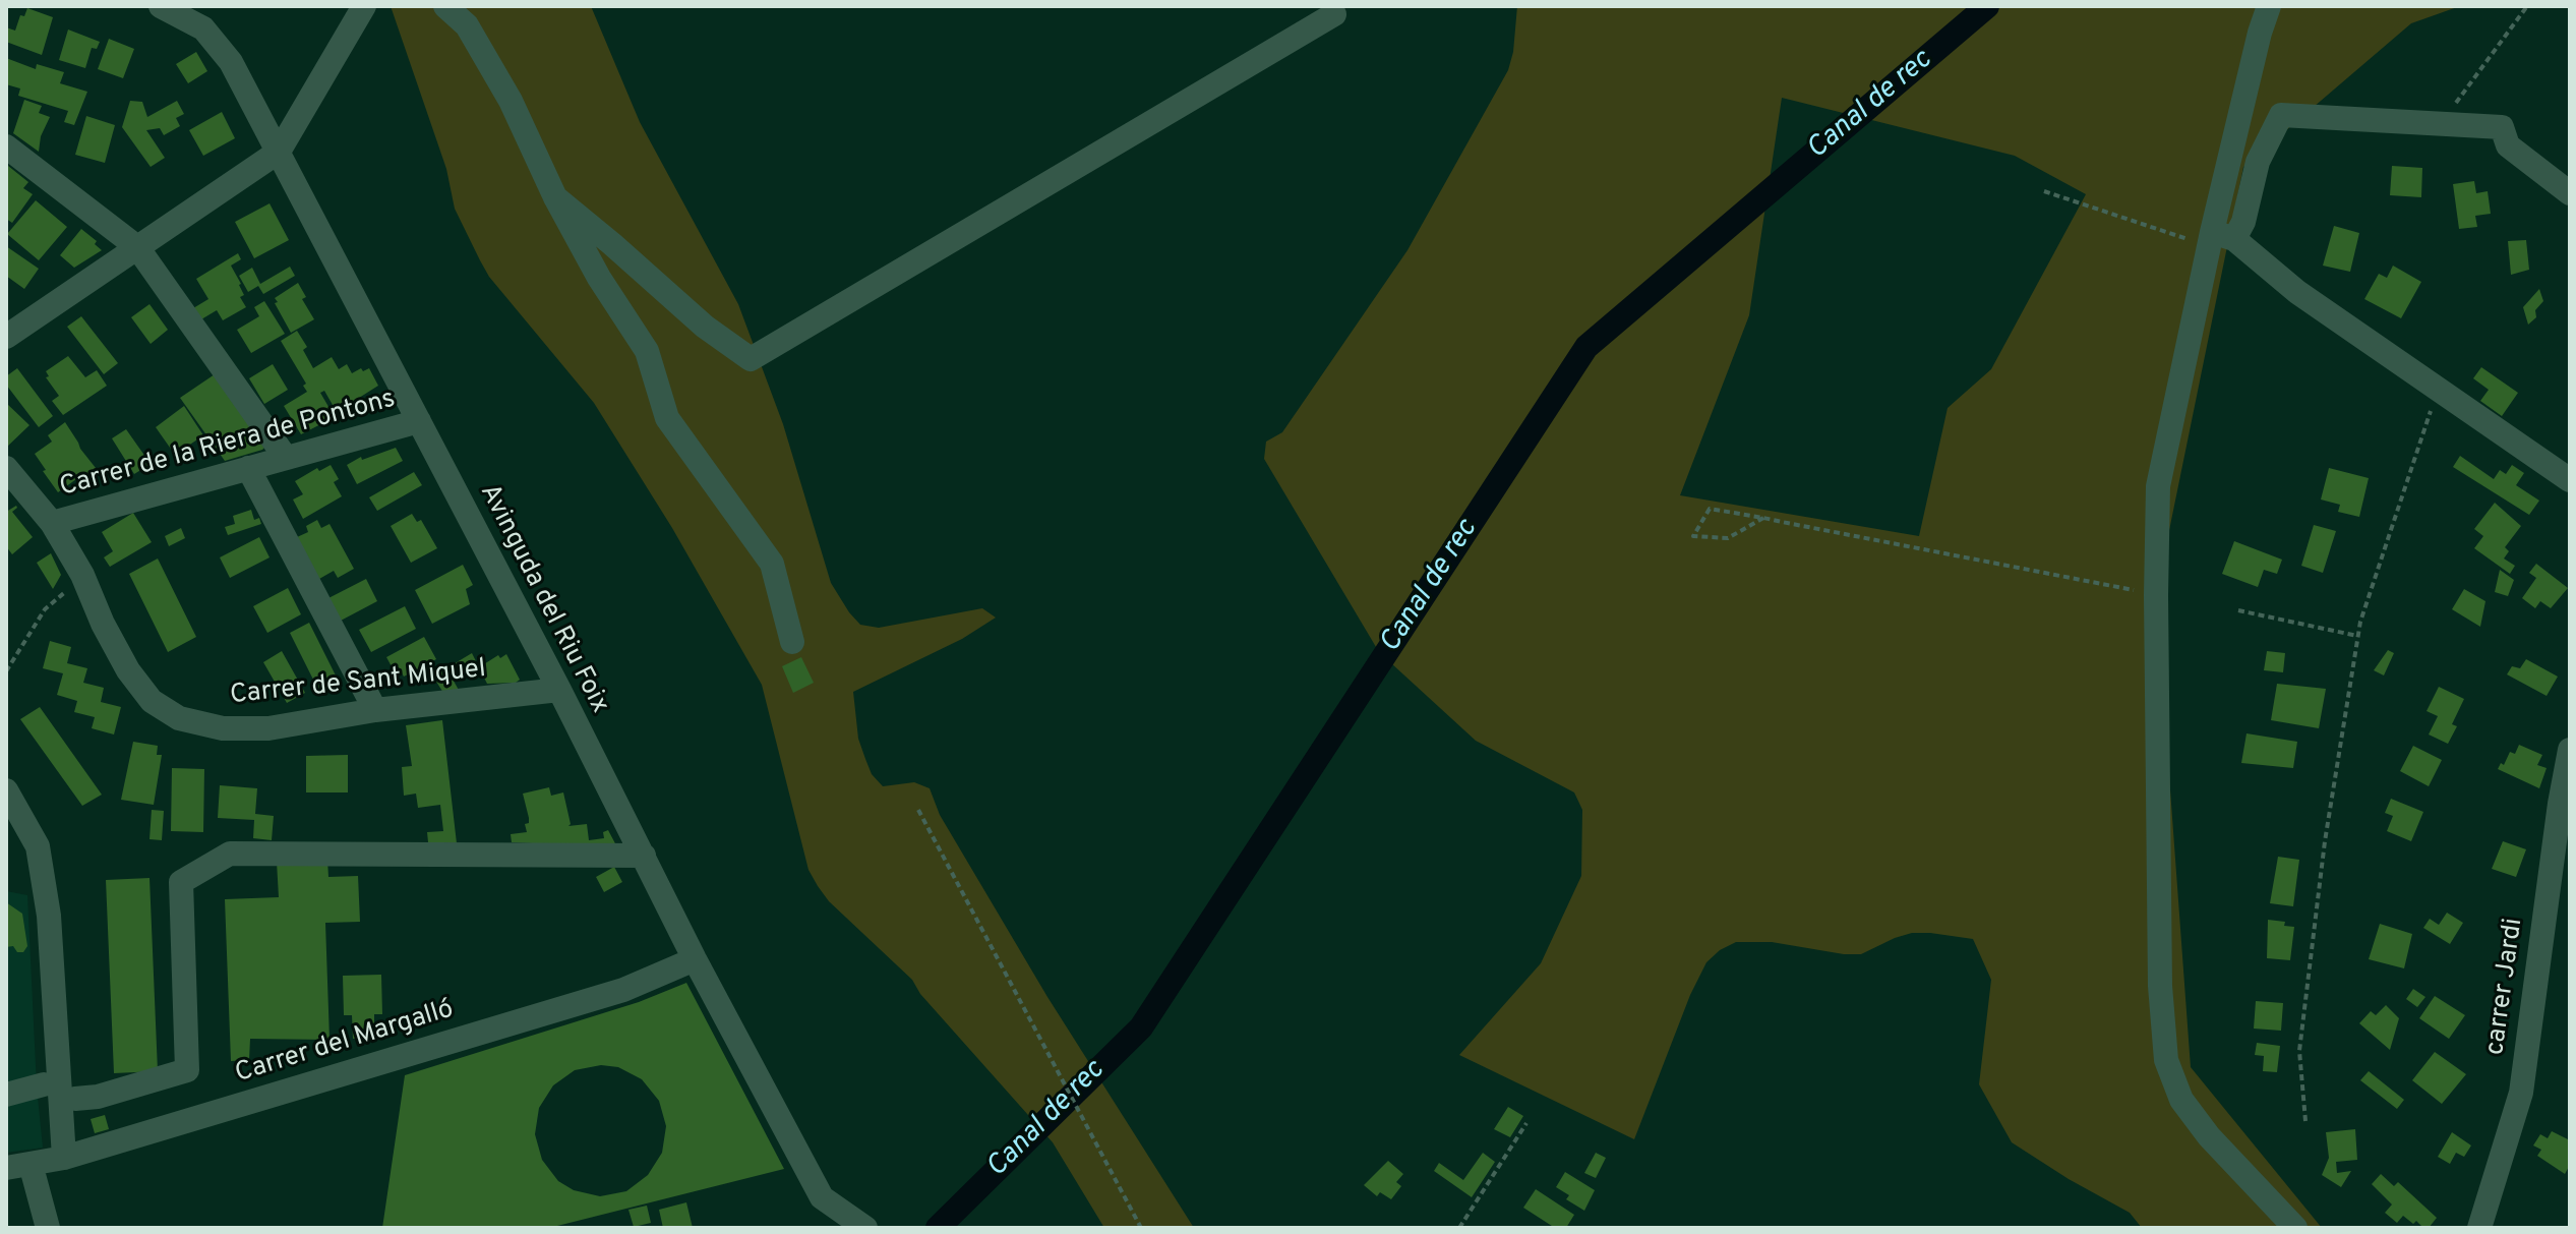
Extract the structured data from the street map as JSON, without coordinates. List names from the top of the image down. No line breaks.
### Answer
{"streets":{"street":["Carrer de la Riera de Pontons","Avinguda del Riu Foix","Carrer de Sant Miquel","carrer Jardi","Carrer del Margalló"]},"crossings":[["Carrer de la Riera de Pontons","Avinguda del Riu Foix"],["Carrer de la Riera de Pontons","Carrer de Sant Miquel"],["Avinguda del Riu Foix","Carrer de Sant Miquel"],["Avinguda del Riu Foix","Carrer del Margalló"]],"water":["Canal de rec"]}
